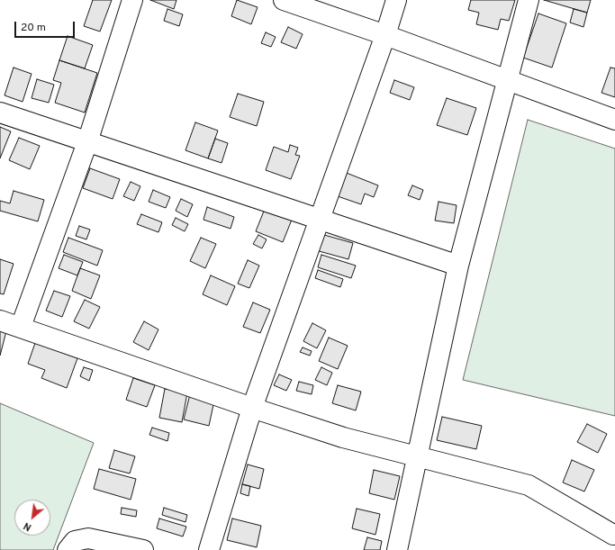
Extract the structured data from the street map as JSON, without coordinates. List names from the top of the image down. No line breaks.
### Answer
{"scale_bar":"20 m","north":"bottom left"}
